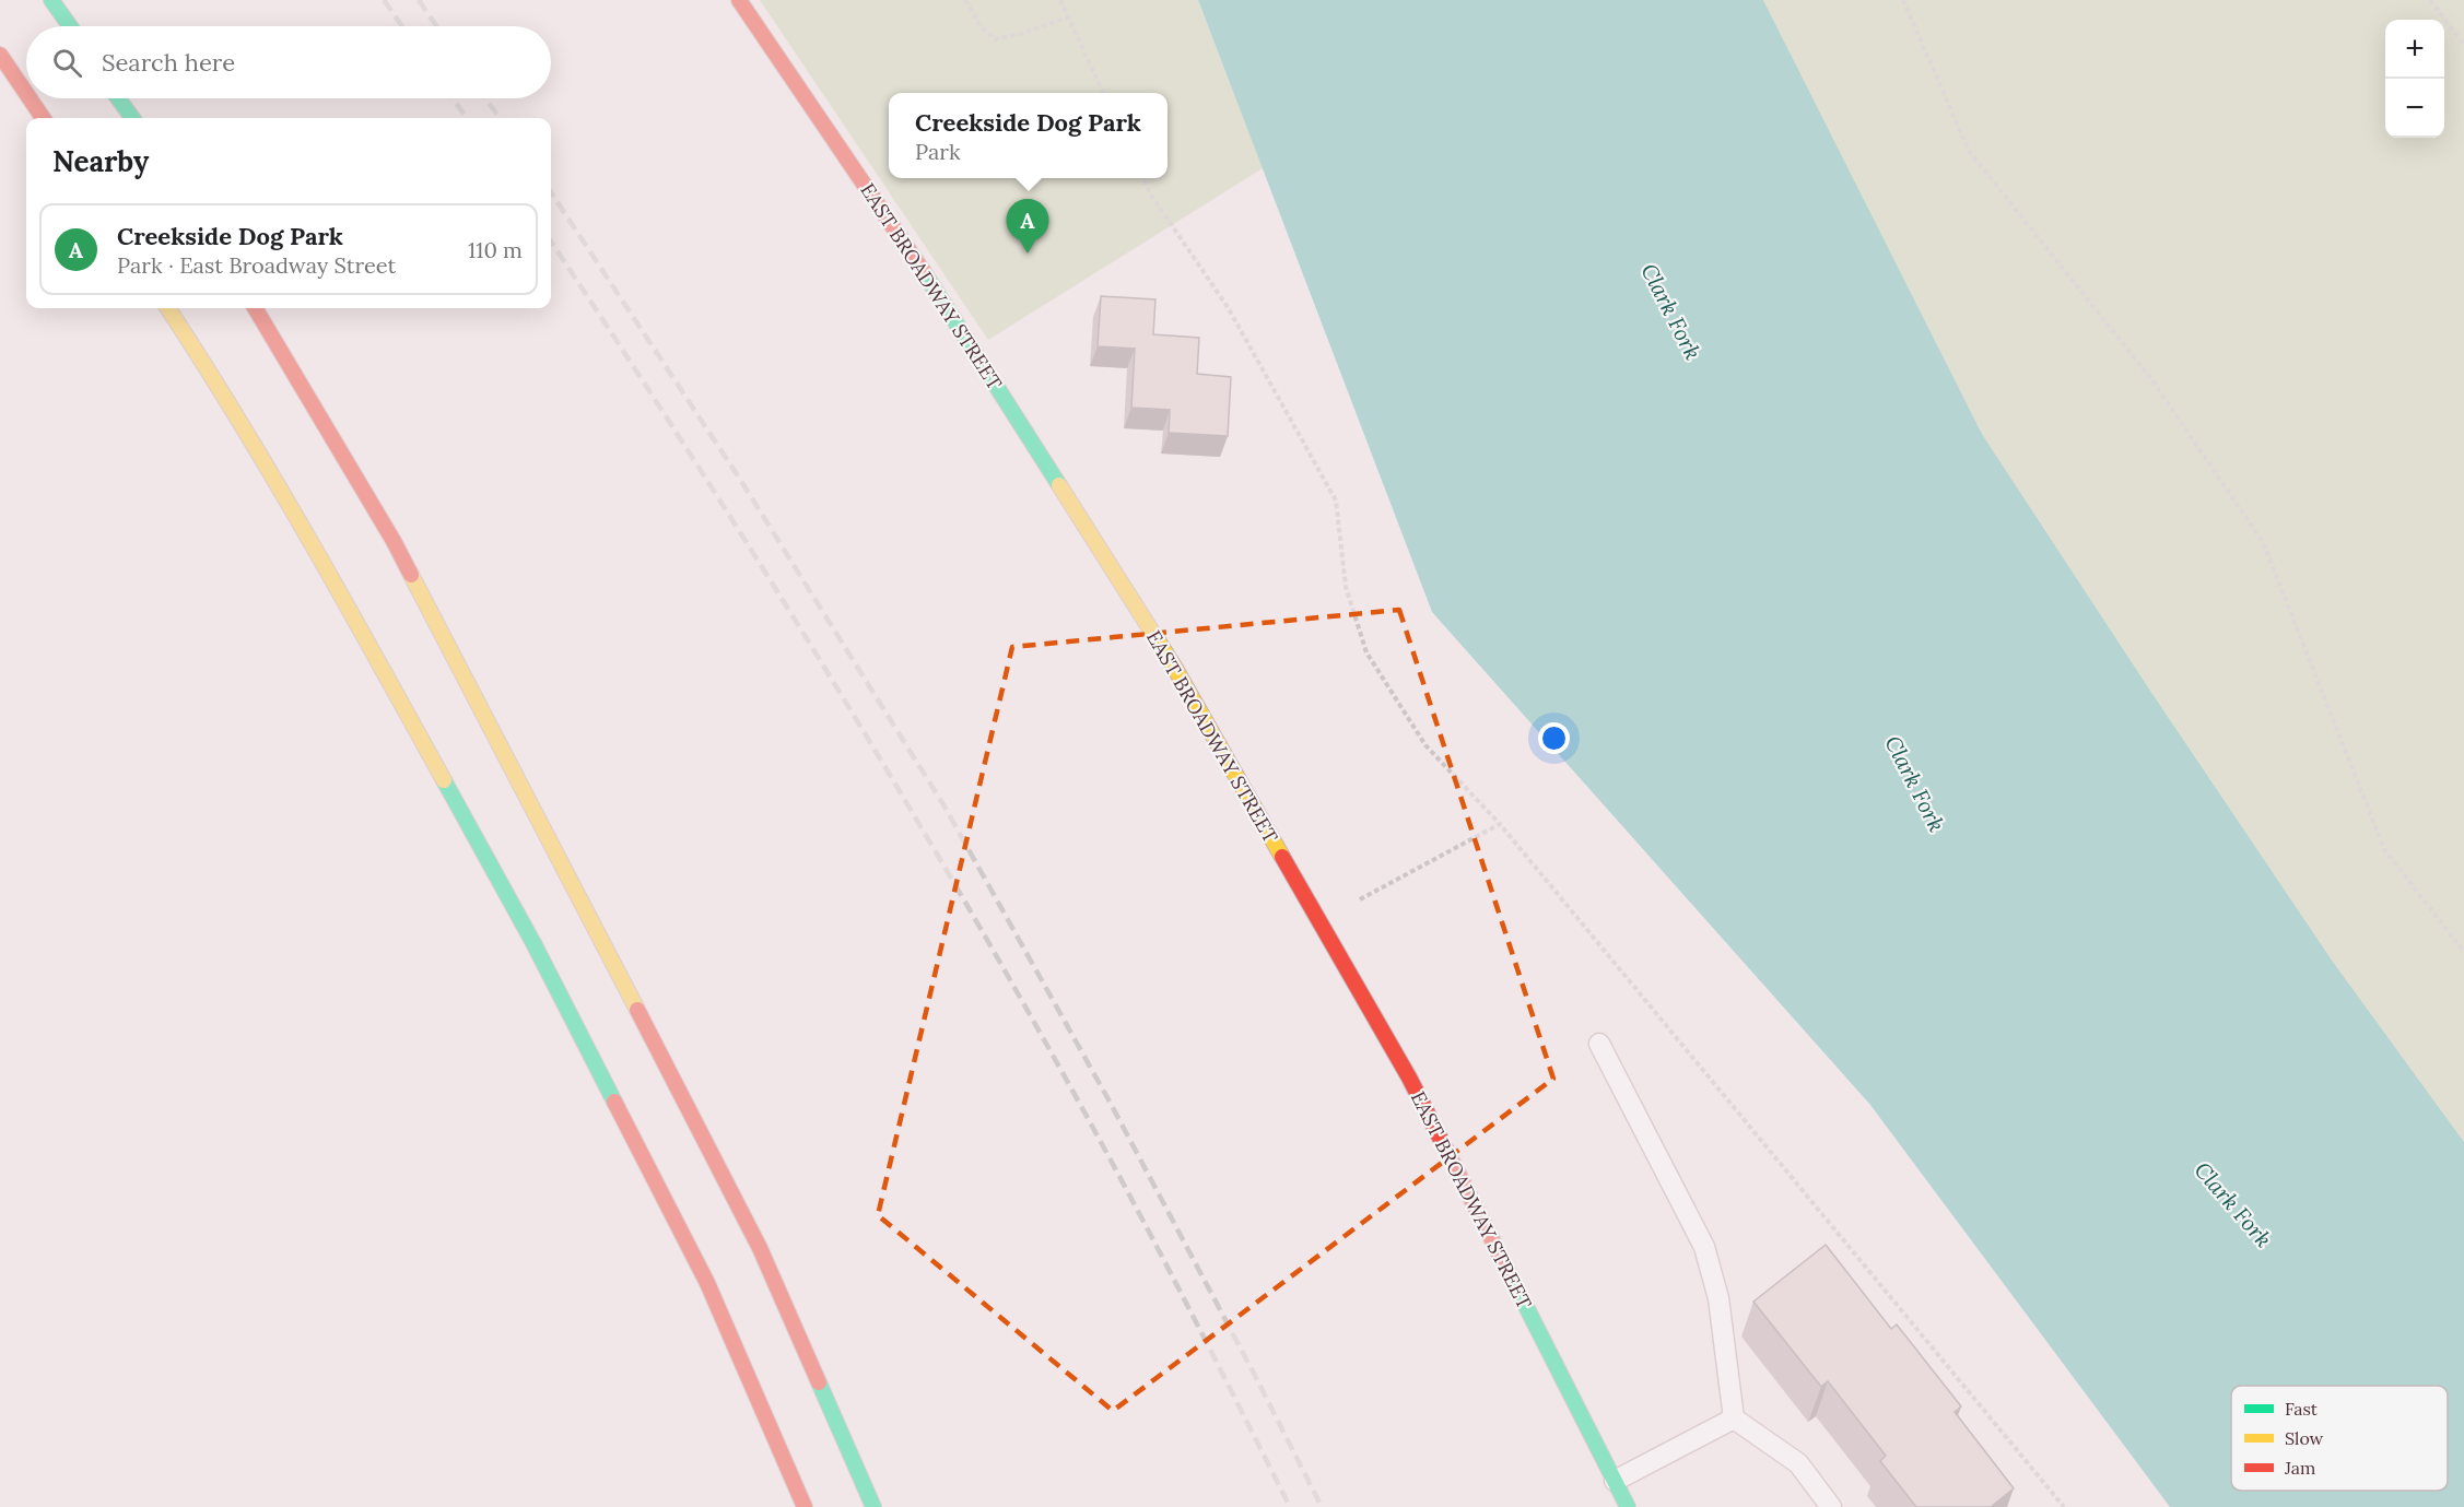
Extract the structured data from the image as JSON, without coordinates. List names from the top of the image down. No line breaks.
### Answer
{"streets":{"main road":["EAST BROADWAY STREET"]},"water":["Clark Fork"],"legend":["Fast","Slow","Jam"],"page":{"map_buttons":["+","−"],"search":"Search here","popup":["Creekside Dog Park","Park"],"heading":"Nearby","pins":"A","list":[{"mark":"A","name":"Creekside Dog Park","note":"Park · East Broadway Street","value":"110 m"}]}}
